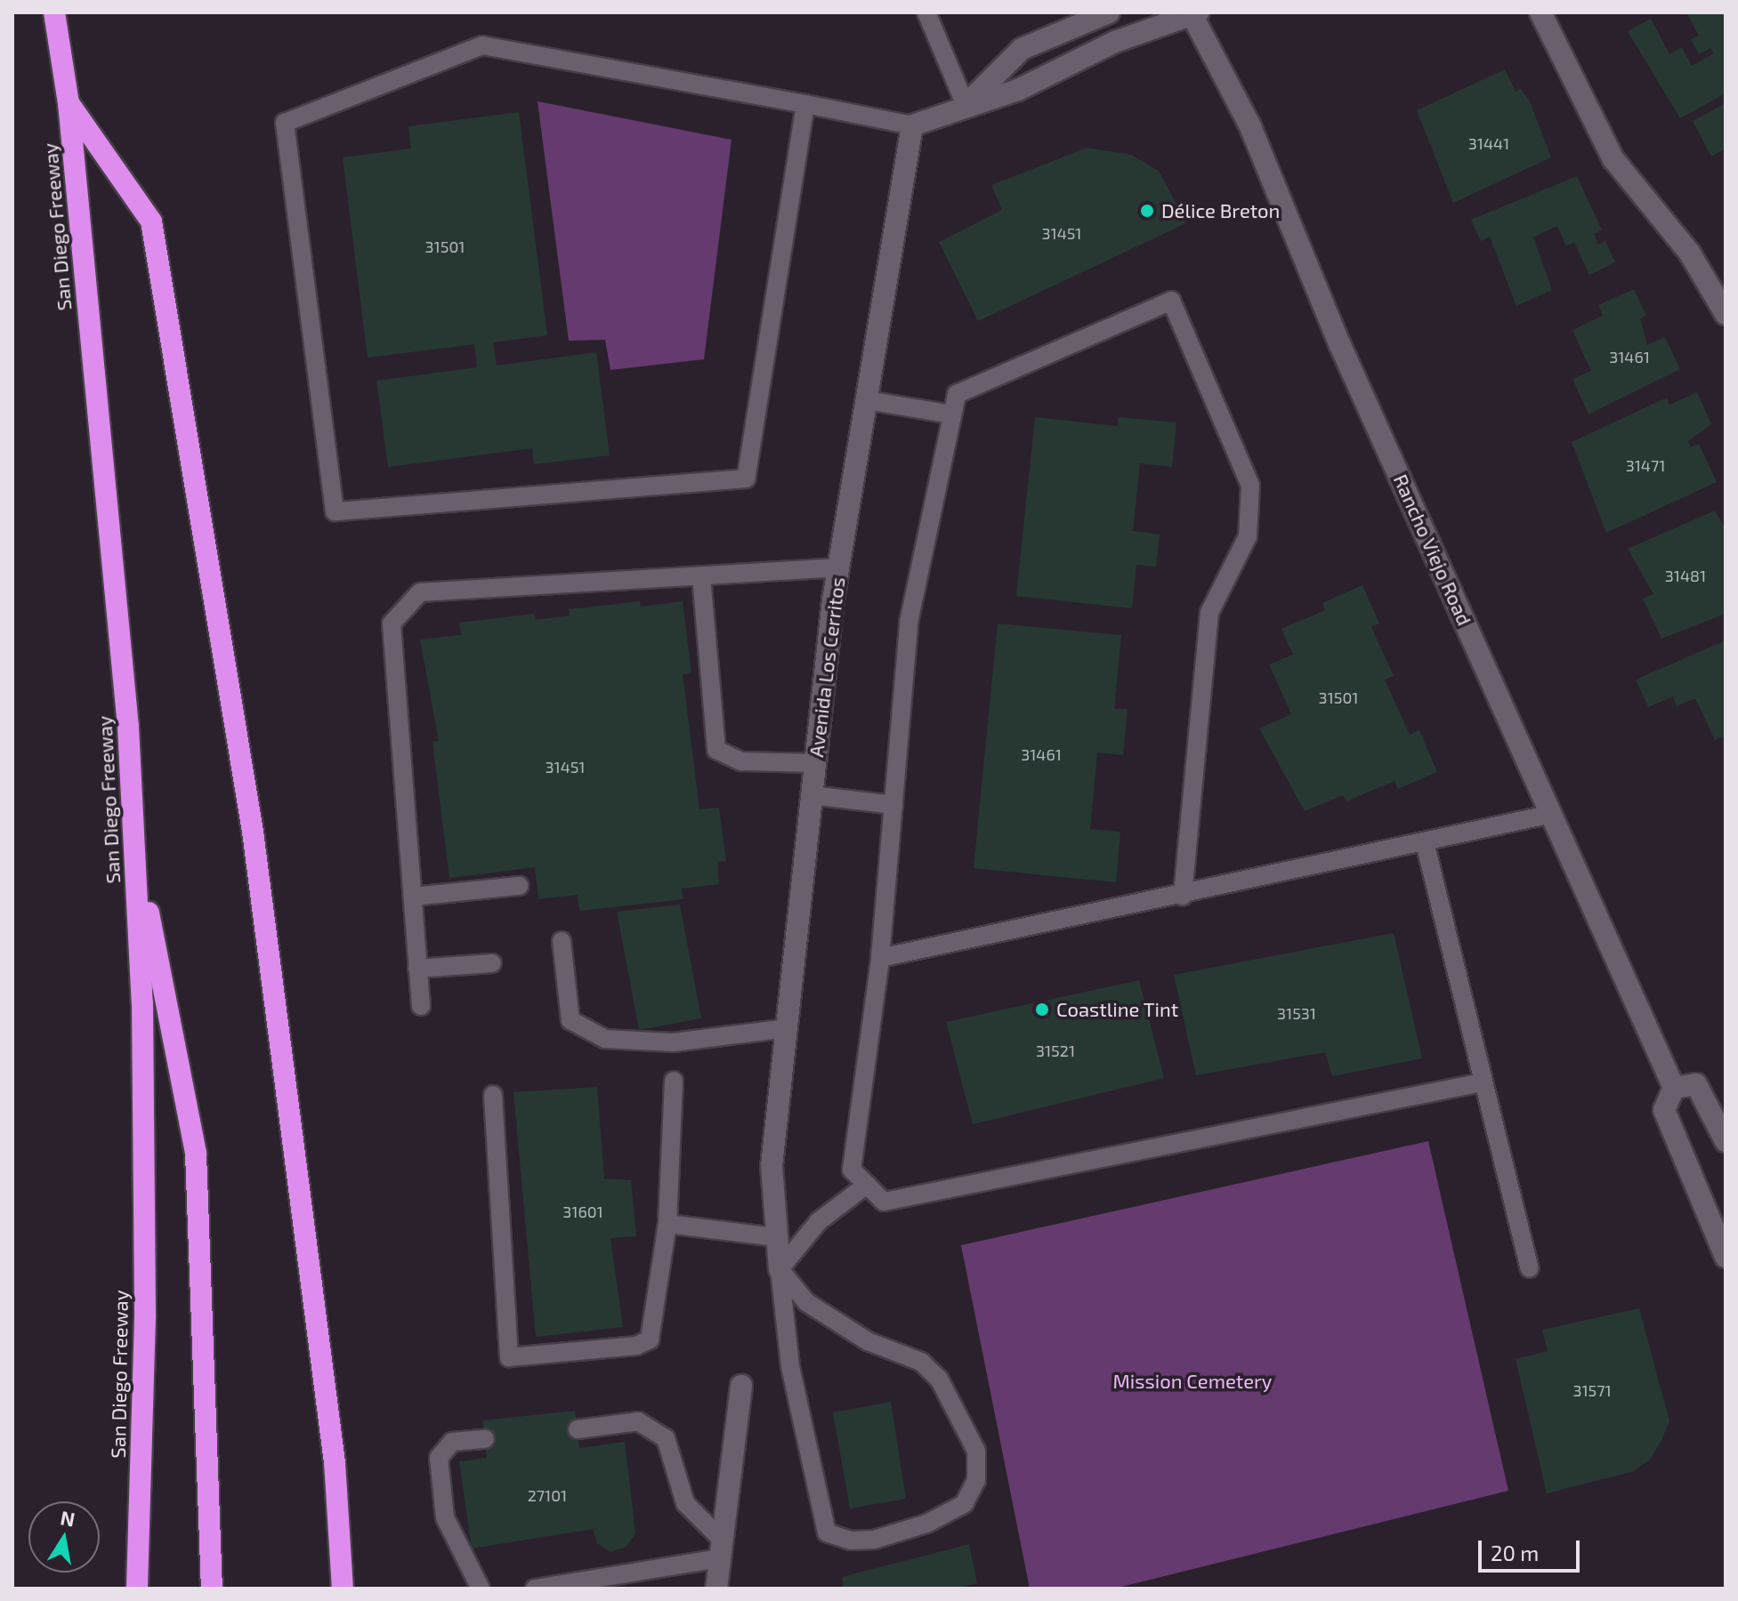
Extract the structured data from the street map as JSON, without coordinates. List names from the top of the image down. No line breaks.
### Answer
{"streets":{"highway":["San Diego Freeway"],"street":["Rancho Viejo Road","Avenida Los Cerritos"]},"parks":["Mission Cemetery"],"places":["Délice Breton","Coastline Tint"],"house_numbers":["31441","31451","31501","31461","31471","31481","31501","31461","31451","31531","31521","31601","31571","27101"],"scale_bar":"20 m","north":"top"}
